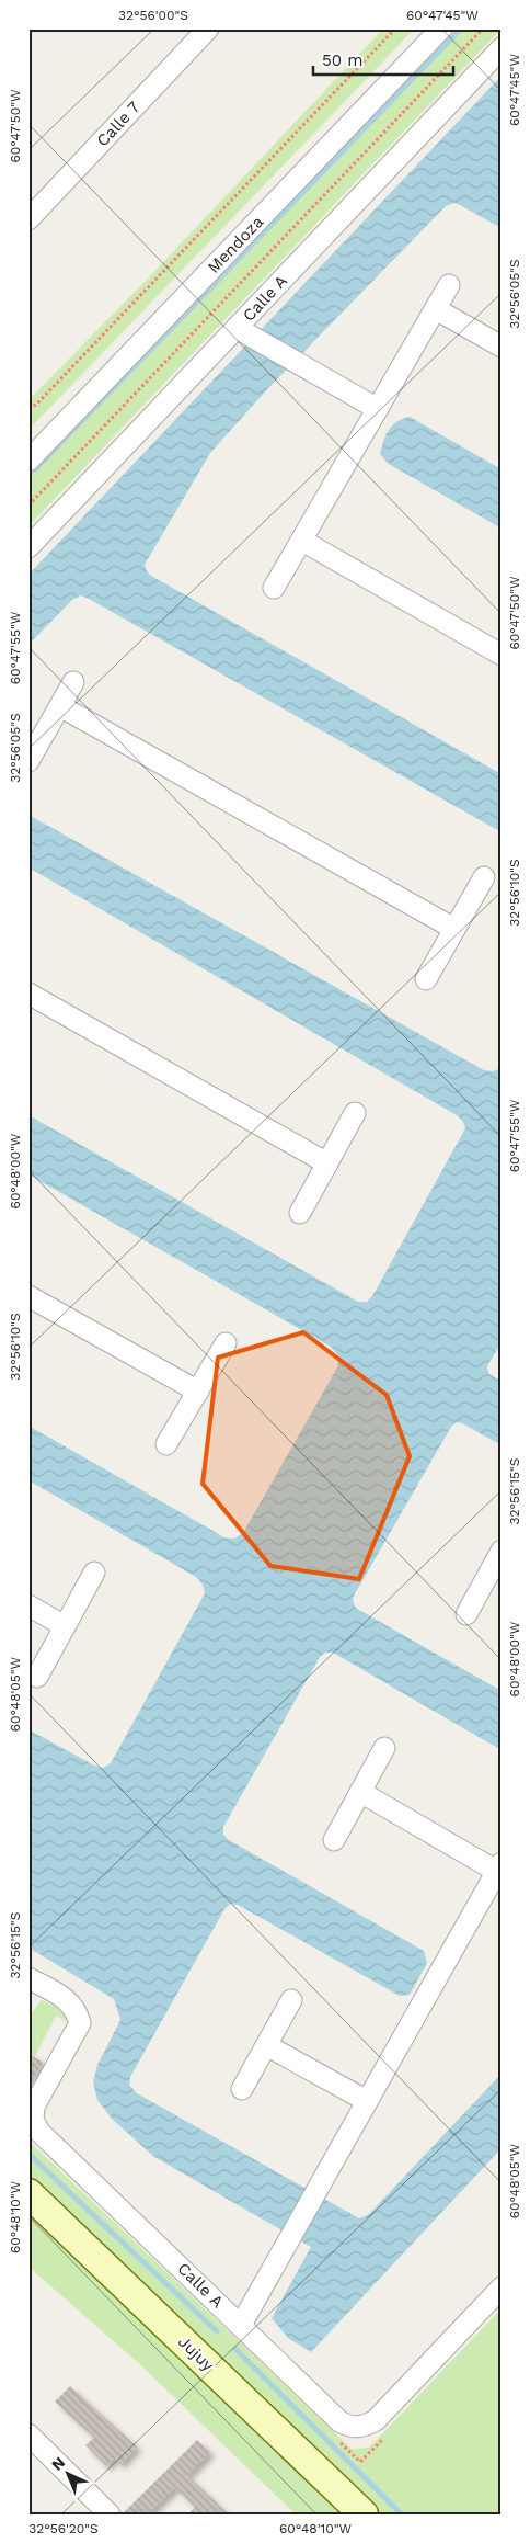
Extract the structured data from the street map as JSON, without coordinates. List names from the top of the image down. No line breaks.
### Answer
{"streets":{"street":["Calle 7","Mendoza","Calle A","Jujuy"]},"scale_bar":"50 m","north":"top left","coordinates":["32°56'00\"S","60°47'45\"W","60°47'50\"W","32°56'05\"S","60°47'55\"W","32°56'10\"S","60°48'00\"W","32°56'15\"S","60°48'05\"W","60°48'10\"W","32°56'20\"S"]}
